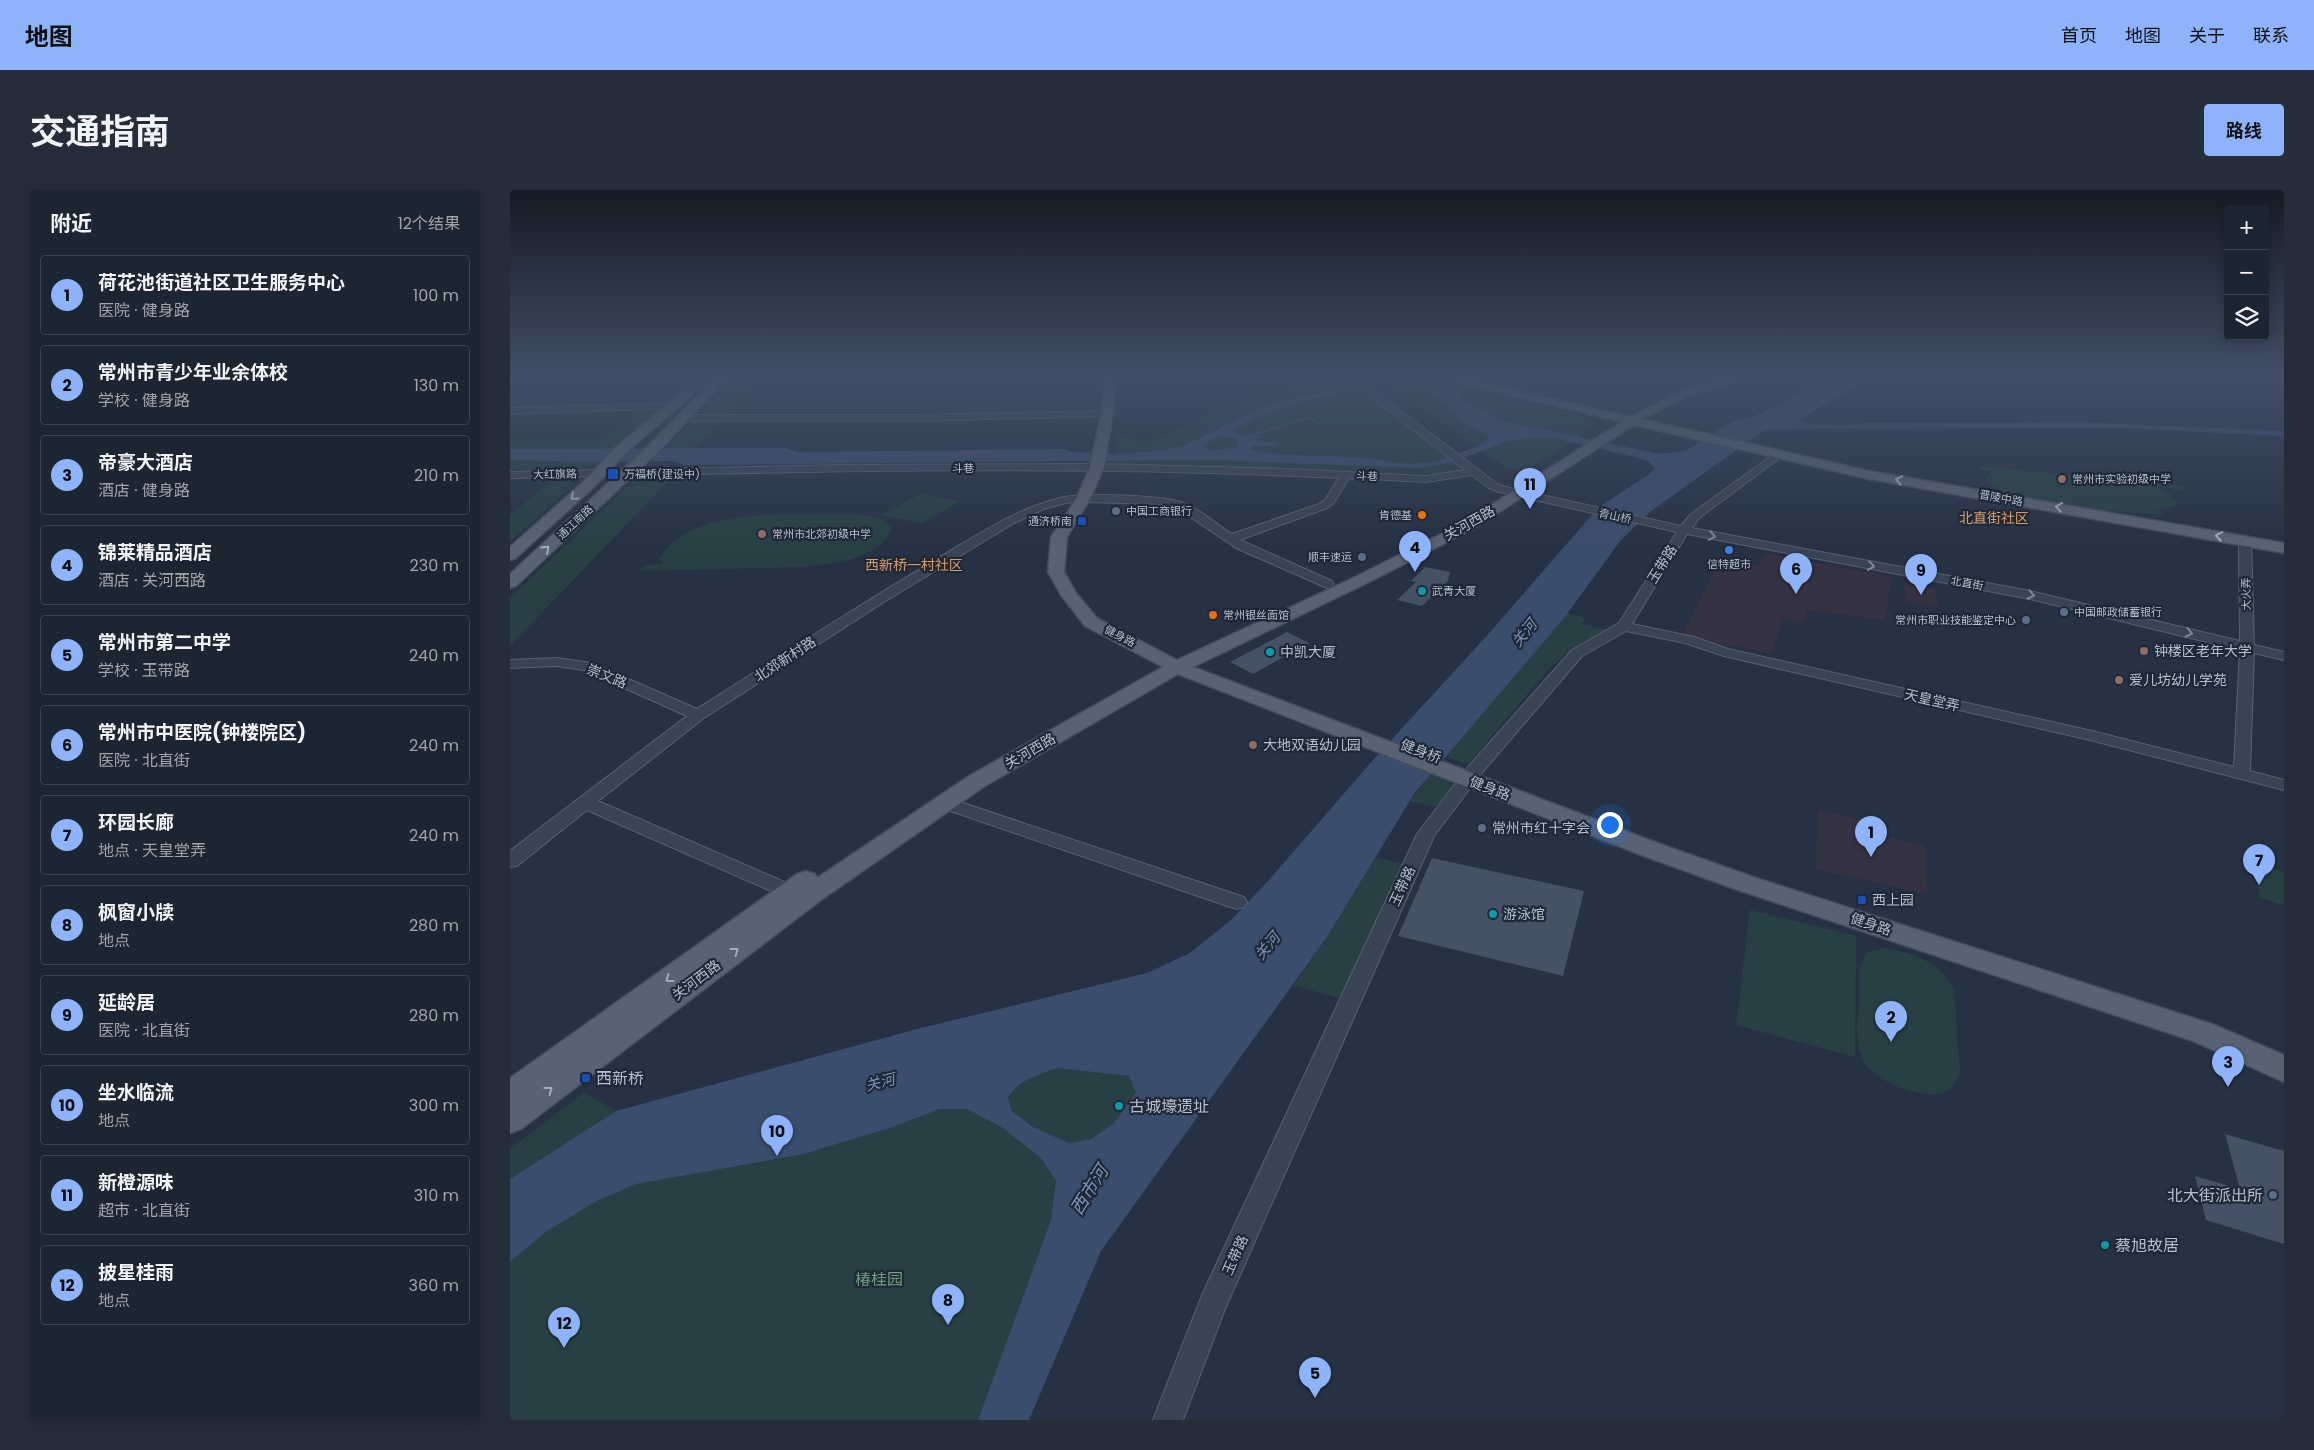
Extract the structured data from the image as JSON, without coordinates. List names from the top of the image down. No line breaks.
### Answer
{"streets":{"main road":["晋陵中路","通江南路","关河西路","健身路","健身桥"],"street":["斗巷","大红旗路","青山桥","玉带路","北直街","大火弄","北郊新村路","崇文路","天皇堂弄"]},"crossings":[["斗巷","大红旗路"],["斗巷","通江南路"],["斗巷","健身路"],["大红旗路","通江南路"],["晋陵中路","玉带路"],["晋陵中路","大火弄"],["青山桥","关河西路"],["青山桥","北直街"],["关河西路","健身路"],["关河西路","北郊新村路"],["玉带路","北直街"],["玉带路","健身路"],["玉带路","天皇堂弄"],["玉带路","健身桥"],["北直街","大火弄"],["健身路","北郊新村路"],["健身路","健身桥"],["北郊新村路","崇文路"]],"one_way":["晋陵中路","北直街"],"districts":["北直街社区","西新桥一村社区"],"water":["关河","西市河"],"parks":["椿桂园"],"places":{"transit":["万福桥(建设中)","通济桥南","西上园","西新桥"],"other":["常州市实验初级中学","中国工商银行","肯德基","常州市北郊初级中学","信特超市","顺丰速运","武青大厦","中国邮政储蓄银行","常州银丝面馆","常州市职业技能鉴定中心","钟楼区老年大学","中凯大厦","爱儿坊幼儿学苑","大地双语幼儿园","常州市红十字会","游泳馆","古城壕遗址","北大街派出所","蔡旭故居"]},"page":{"header":"地图","nav":["首页","地图","关于","联系"],"title":"交通指南","buttons":"路线","heading":["附近","12个结果"],"map_buttons":["+","−"],"list":[{"mark":"1","name":"荷花池街道社区卫生服务中心","note":"医院 · 健身路","value":"100 m"},{"mark":"2","name":"常州市青少年业余体校","note":"学校 · 健身路","value":"130 m"},{"mark":"3","name":"帝豪大酒店","note":"酒店 · 健身路","value":"210 m"},{"mark":"4","name":"锦莱精品酒店","note":"酒店 · 关河西路","value":"230 m"},{"mark":"5","name":"常州市第二中学","note":"学校 · 玉带路","value":"240 m"},{"mark":"6","name":"常州市中医院(钟楼院区)","note":"医院 · 北直街","value":"240 m"},{"mark":"7","name":"环园长廊","note":"地点 · 天皇堂弄","value":"240 m"},{"mark":"8","name":"枫窗小牍","note":"地点","value":"280 m"},{"mark":"9","name":"延龄居","note":"医院 · 北直街","value":"280 m"},{"mark":"10","name":"坐水临流","note":"地点","value":"300 m"},{"mark":"11","name":"新橙源味","note":"超市 · 北直街","value":"310 m"},{"mark":"12","name":"披星桂雨","note":"地点","value":"360 m"}],"pins":["11","4","6","9","1","7","2","3","10","8","12","5"]}}
